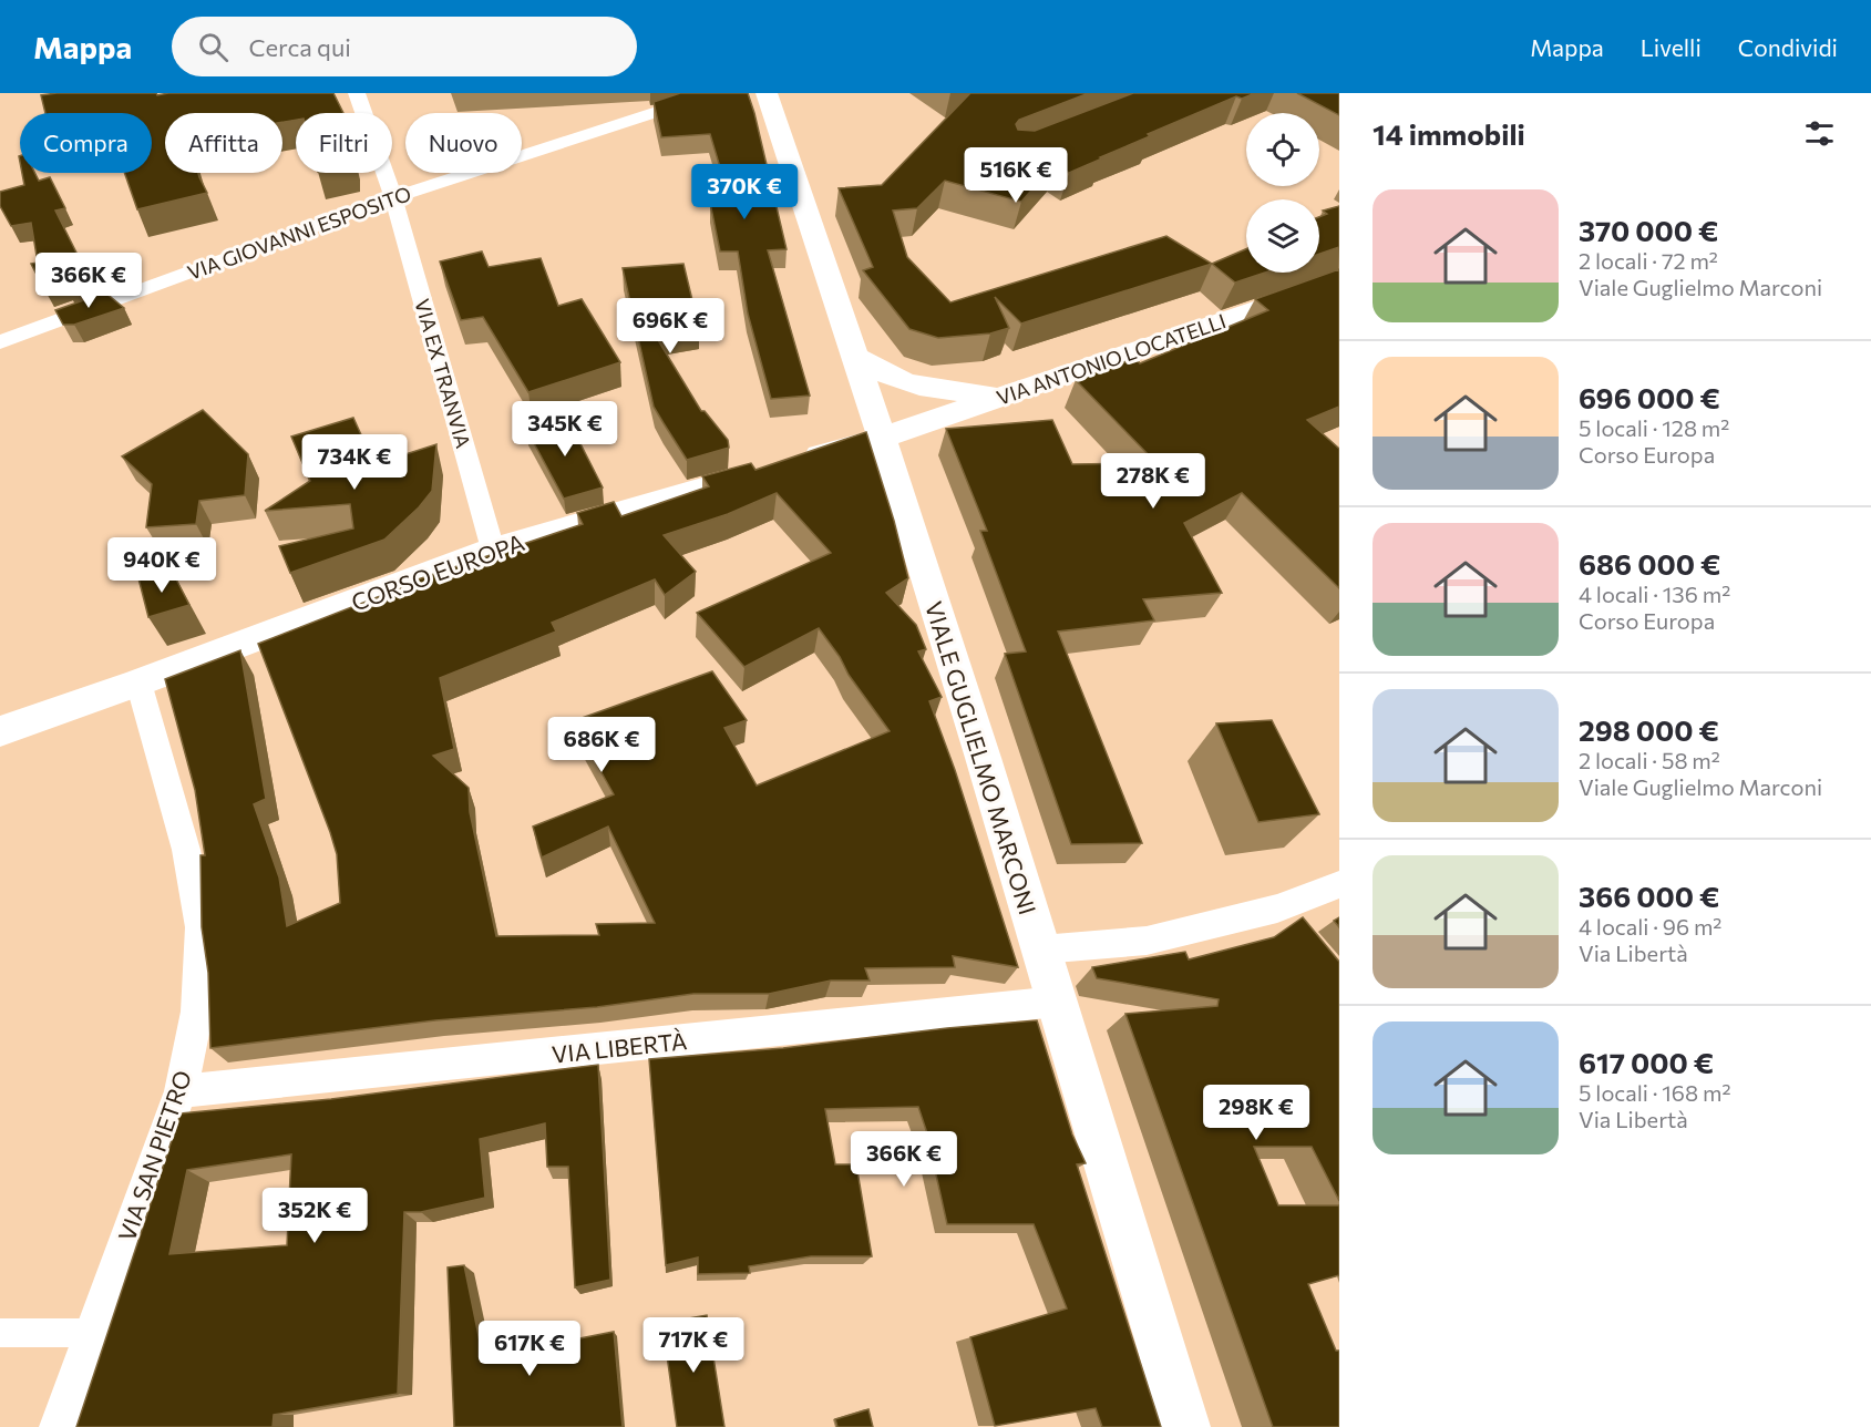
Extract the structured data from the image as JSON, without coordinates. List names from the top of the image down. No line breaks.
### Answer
{"streets":{"street":["VIA GIOVANNI ESPOSITO","VIA ANTONIO LOCATELLI","VIA EX TRANVIA","CORSO EUROPA","VIALE GUGLIELMO MARCONI","VIA LIBERTÀ","VIA SAN PIETRO"]},"crossings":[["VIA GIOVANNI ESPOSITO","VIA EX TRANVIA"],["VIA ANTONIO LOCATELLI","VIALE GUGLIELMO MARCONI"],["VIA EX TRANVIA","CORSO EUROPA"],["CORSO EUROPA","VIA SAN PIETRO"],["VIALE GUGLIELMO MARCONI","VIA LIBERTÀ"],["VIA LIBERTÀ","VIA SAN PIETRO"]],"page":{"header":"Mappa","search":"Cerca qui","nav":["Mappa","Livelli","Condividi"],"heading":"14 immobili","chip":["Compra","Affitta","Filtri","Nuovo"],"price":["516K €","370K €","366K €","696K €","345K €","734K €","278K €","940K €","686K €","298K €","366K €","352K €","717K €","617K €"],"list":[{"name":"370 000 €","note":"2 locali · 72 m² · Viale Guglielmo Marconi"},{"name":"696 000 €","note":"5 locali · 128 m² · Corso Europa"},{"name":"686 000 €","note":"4 locali · 136 m² · Corso Europa"},{"name":"298 000 €","note":"2 locali · 58 m² · Viale Guglielmo Marconi"},{"name":"366 000 €","note":"4 locali · 96 m² · Via Libertà"},{"name":"617 000 €","note":"5 locali · 168 m² · Via Libertà"}]}}
